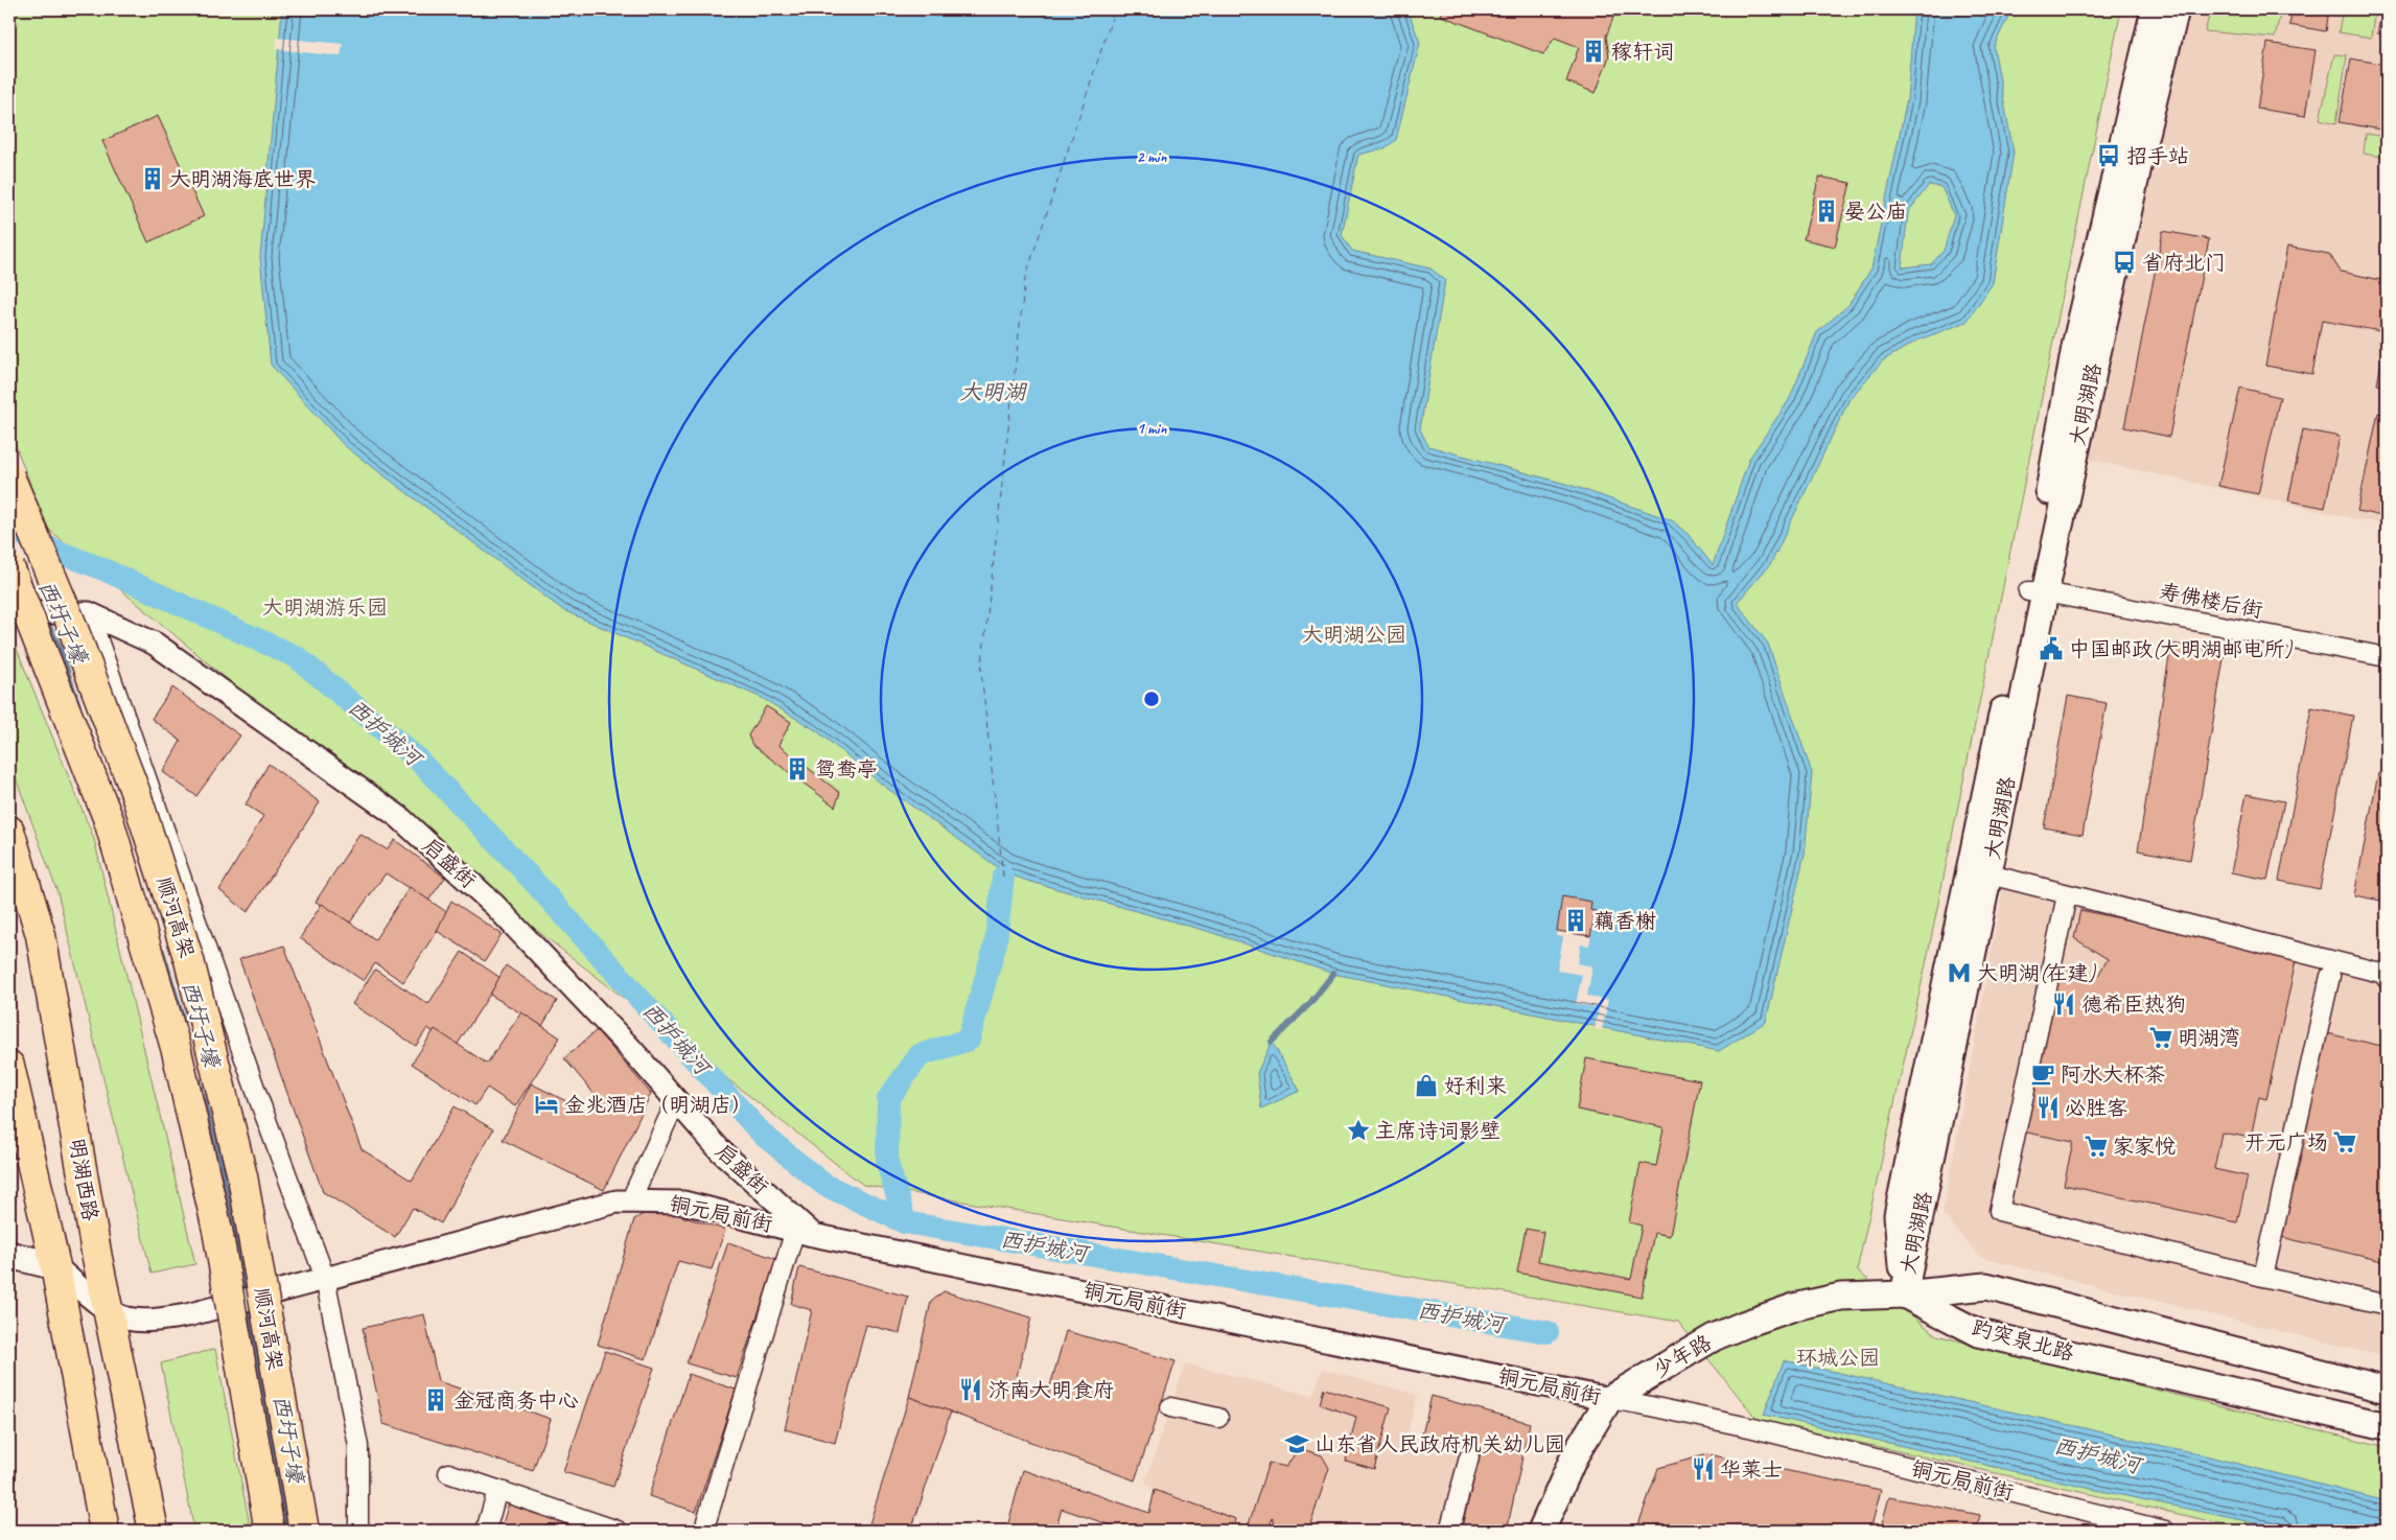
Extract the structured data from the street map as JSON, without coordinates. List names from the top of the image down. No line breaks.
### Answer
{"streets":{"main road":["大明湖路","顺河高架","明湖西路","趵突泉北路","少年路"],"street":["寿佛楼后街","启盛街","铜元局前街"]},"crossings":[["大明湖路","寿佛楼后街"],["大明湖路","趵突泉北路"],["大明湖路","少年路"],["启盛街","铜元局前街"],["明湖西路","铜元局前街"],["铜元局前街","少年路"],["趵突泉北路","少年路"]],"water":["大明湖","西圩子壕","西护城河"],"parks":["大明湖游乐园","大明湖公园","环城公园"],"places":{"building":["稼轩词","大明湖海底世界","晏公庙","鸳鸯亭","藕香榭","金冠商务中心"],"bus stop":["招手站","省府北门"],"public building":["中国邮政(大明湖邮电所)"],"metro station":["大明湖(在建)"],"restaurant":["德希臣热狗","必胜客","济南大明食府","华莱士"],"supermarket":["明湖湾","开元广场","家家悦"],"cafe":["阿水大杯茶"],"shop":["好利来"],"hotel":["金兆酒店（明湖店）"],"place":["主席诗词影壁"],"school or university":["山东省人民政府机关幼儿园"]},"rings":["2 min","1 min"]}
